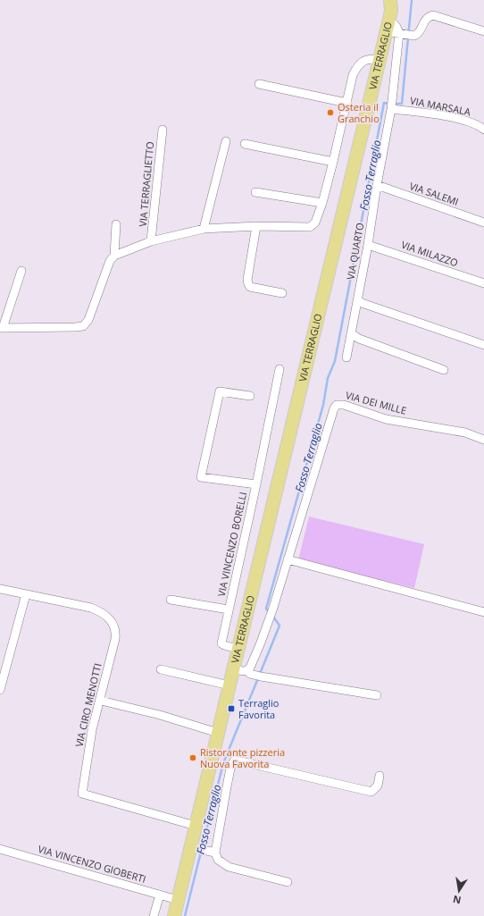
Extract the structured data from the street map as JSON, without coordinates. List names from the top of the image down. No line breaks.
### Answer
{"streets":{"main road":["VIA TERRAGLIO"],"street":["VIA MARSALA","VIA TERRAGLIETTO","VIA SALEMI","VIA QUARTO","VIA MILAZZO","VIA DEI MILLE","VIA VINCENZO BORELLI","VIA CIRO MENOTTI","VIA VINCENZO GIOBERTI"]},"crossings":[["VIA TERRAGLIO","VIA TERRAGLIETTO"],["VIA TERRAGLIO","VIA VINCENZO BORELLI"],["VIA TERRAGLIO","VIA CIRO MENOTTI"],["VIA TERRAGLIO","VIA VINCENZO GIOBERTI"],["VIA MARSALA","VIA QUARTO"],["VIA SALEMI","VIA QUARTO"],["VIA QUARTO","VIA MILAZZO"]],"water":["Fosso Terraglio"],"places":{"other":["Osteria il Granchio","Ristorante pizzeria Nuova Favorita"],"transit":["Terraglio Favorita"]},"north":"bottom"}
